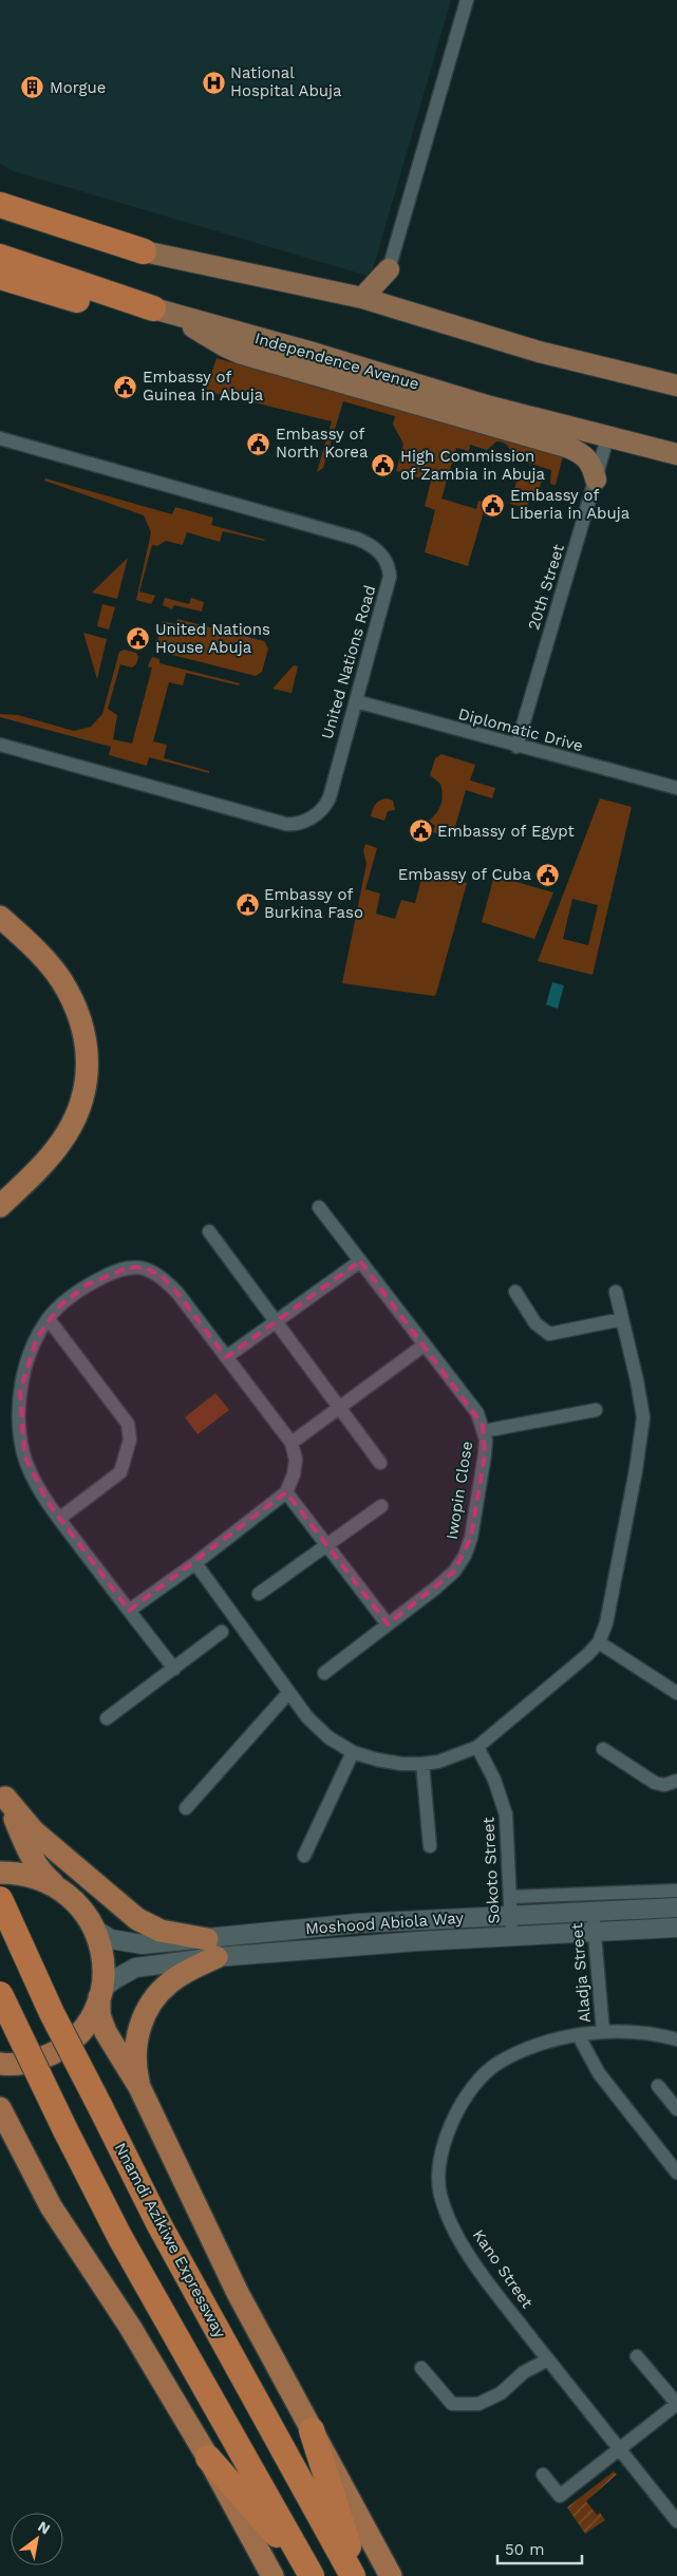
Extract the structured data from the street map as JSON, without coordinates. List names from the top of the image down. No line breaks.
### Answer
{"streets":{"highway":["Independence Avenue","Nnamdi Azikiwe Expressway"],"main road":["Moshood Abiola Way"],"street":["20th Street","United Nations Road","Diplomatic Drive","Iwopin Close","Sokoto Street","Aladja Street","Kano Street"]},"crossings":[["Independence Avenue","20th Street"],["20th Street","Diplomatic Drive"],["United Nations Road","Diplomatic Drive"],["Sokoto Street","Moshood Abiola Way"],["Moshood Abiola Way","Aladja Street"],["Aladja Street","Kano Street"]],"places":{"hospital":["National Hospital Abuja"],"building":["Morgue"],"public building":["Embassy of Guinea in Abuja","Embassy of North Korea","High Commission of Zambia in Abuja","Embassy of Liberia in Abuja","United Nations House Abuja","Embassy of Egypt","Embassy of Cuba","Embassy of Burkina Faso"]},"scale_bar":"50 m","north":"top right"}
